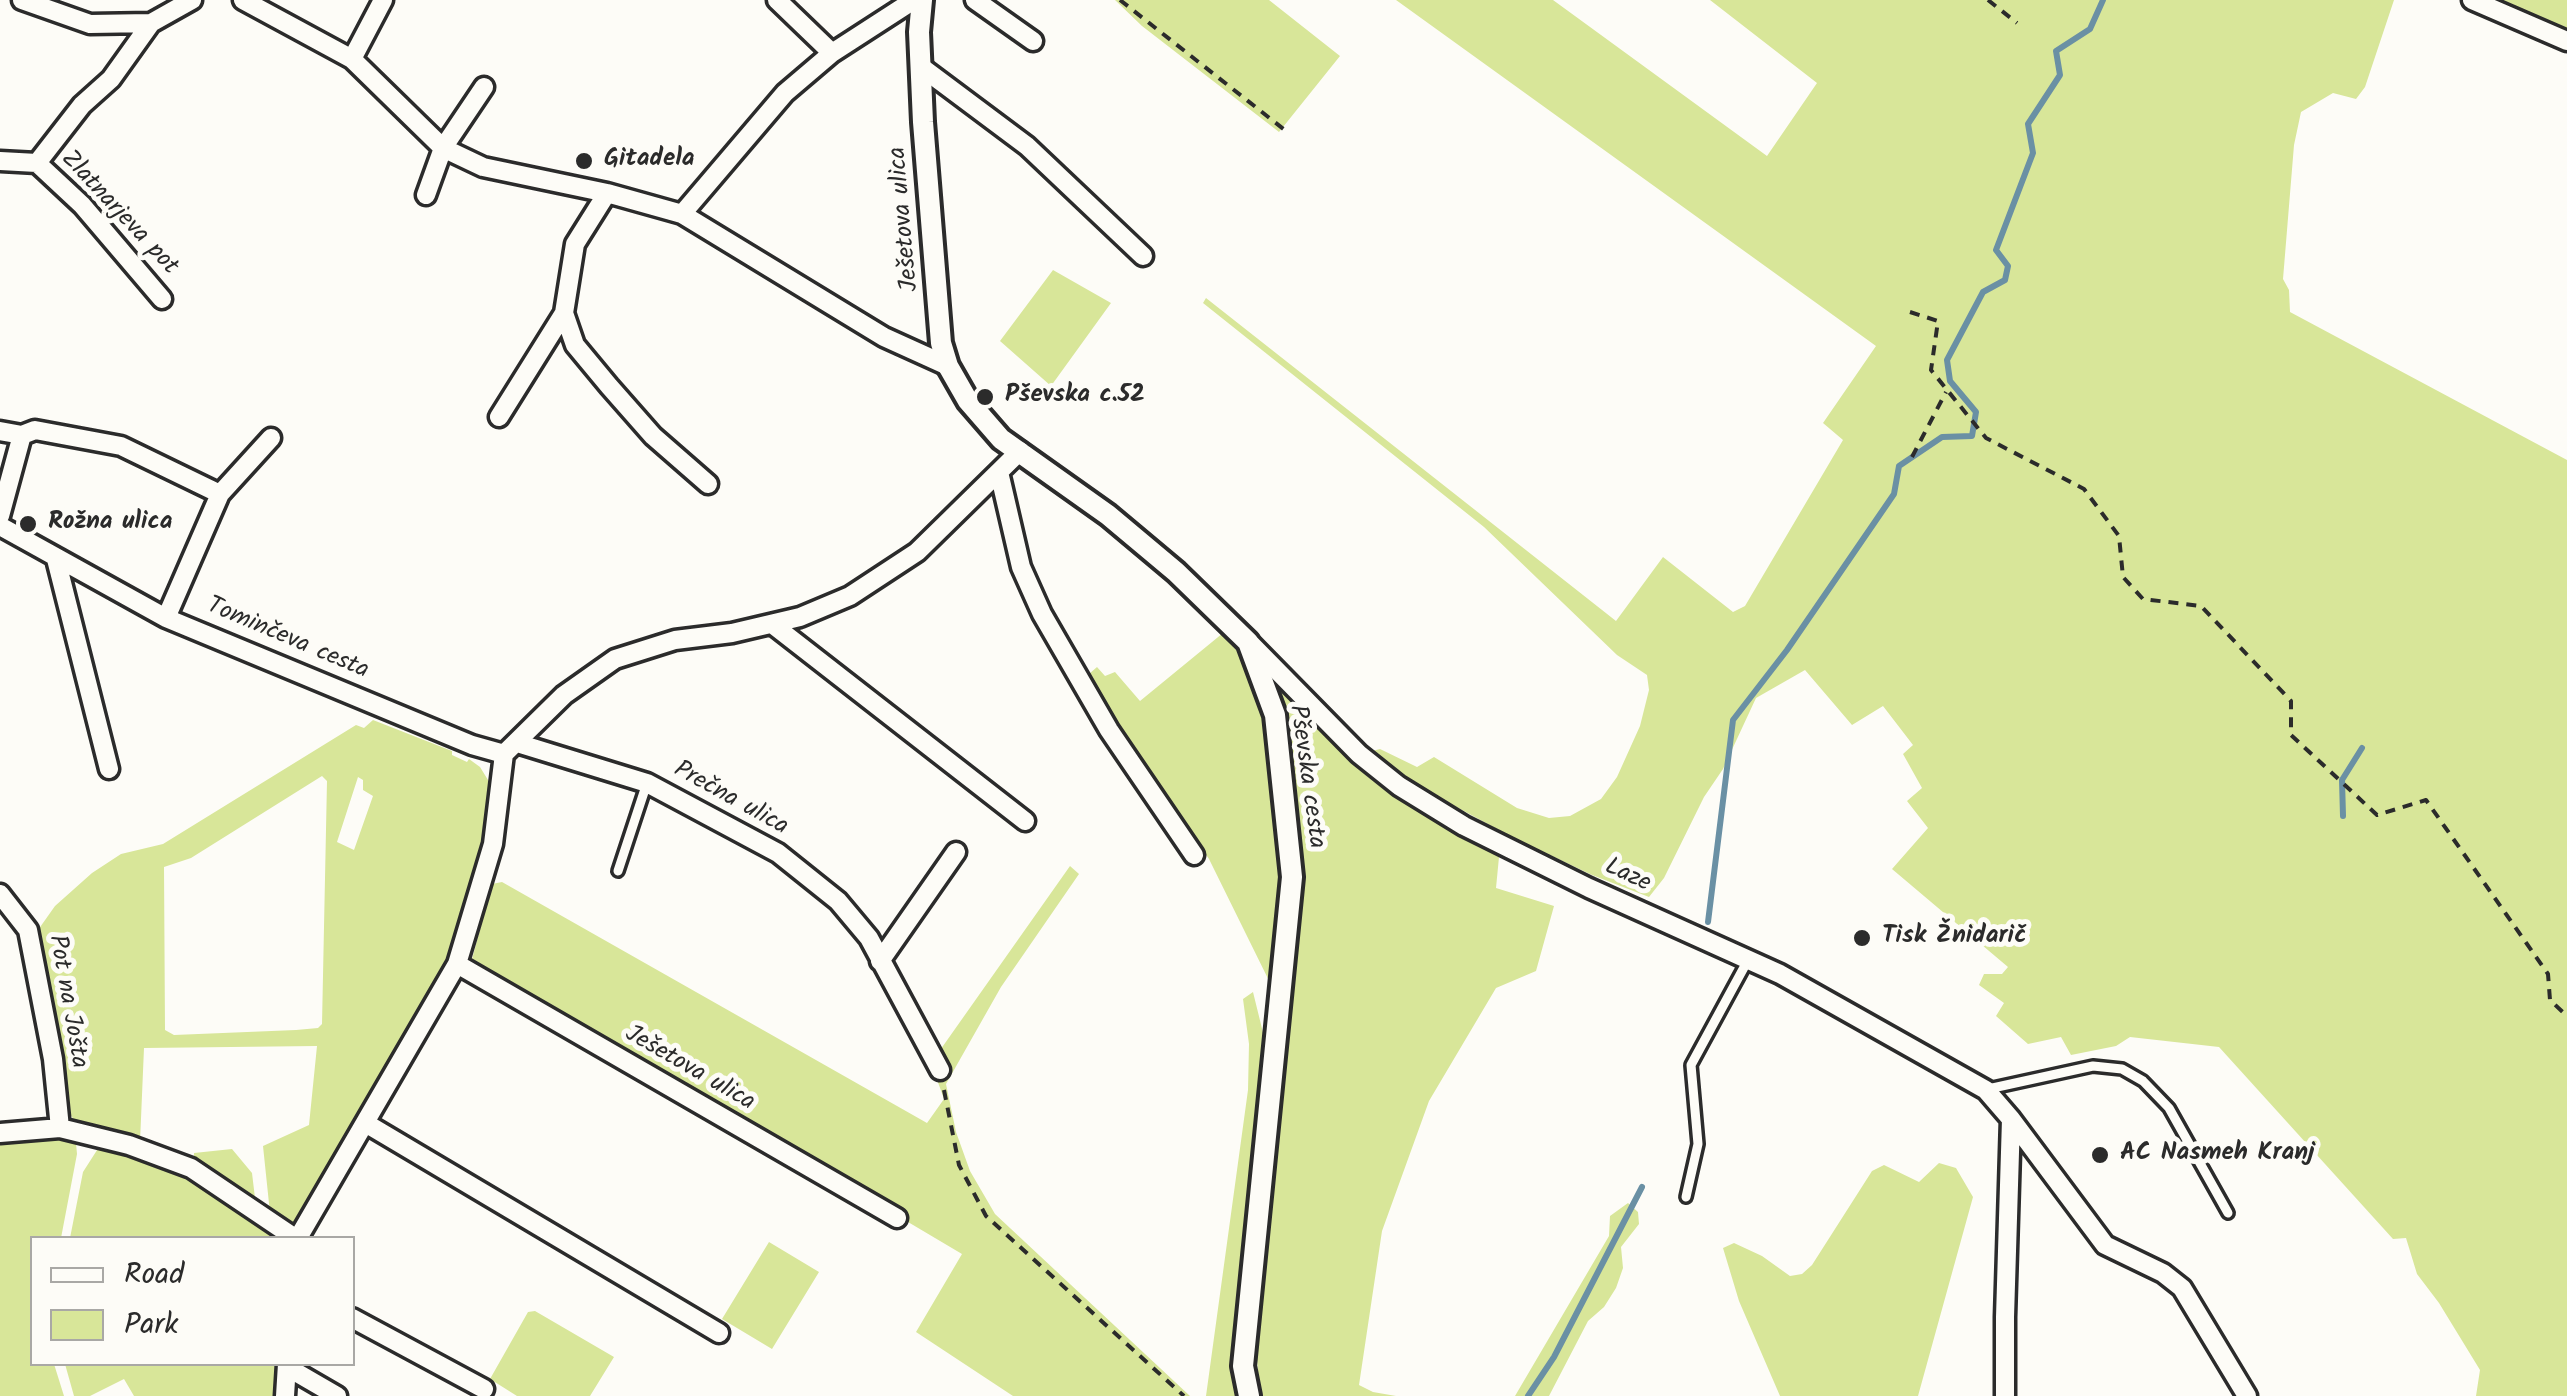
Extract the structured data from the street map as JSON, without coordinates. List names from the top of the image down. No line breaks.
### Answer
{"streets":{"street":["Zlatnarjeva pot","Ješetova ulica","Tominčeva cesta","Pševska cesta","Prečna ulica","Laze","Pot na Jošta"]},"crossings":[["Ješetova ulica","Pševska cesta"],["Tominčeva cesta","Prečna ulica"],["Pševska cesta","Laze"]],"places":["Gitadela","Pševska c.52","Rožna ulica","Tisk Žnidarič","AC Nasmeh Kranj"],"legend":["Road","Park"]}
